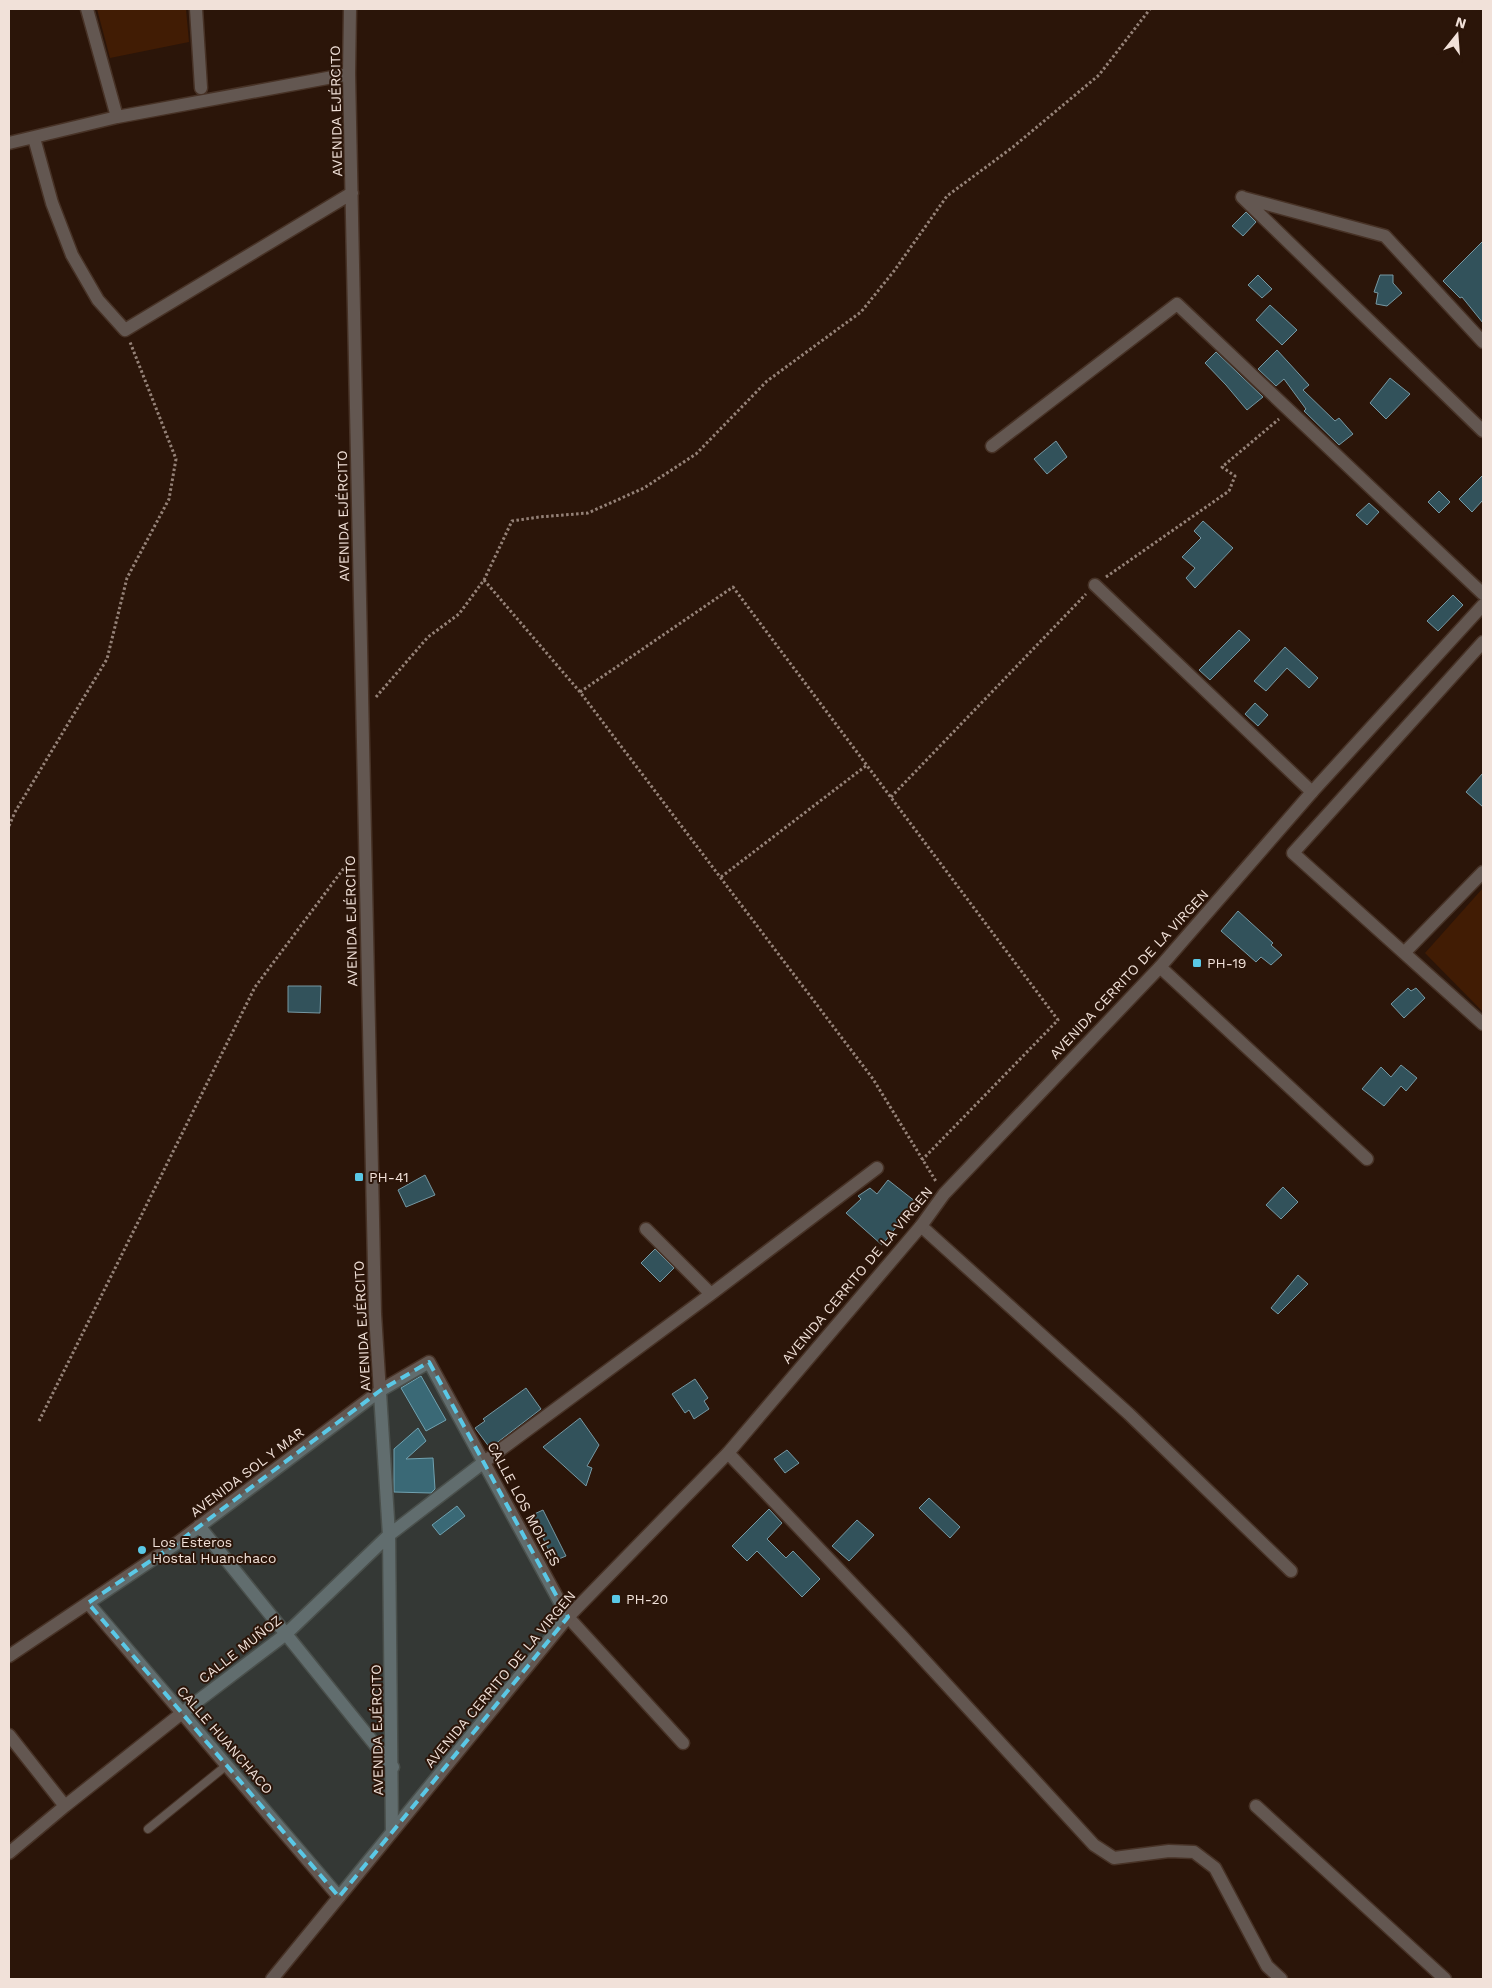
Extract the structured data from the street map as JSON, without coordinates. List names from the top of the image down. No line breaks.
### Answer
{"streets":{"street":["AVENIDA EJÉRCITO","AVENIDA CERRITO DE LA VIRGEN","AVENIDA SOL Y MAR","CALLE LOS MOLLES","CALLE MUÑOZ","CALLE HUANCHACO"]},"crossings":[["AVENIDA EJÉRCITO","AVENIDA CERRITO DE LA VIRGEN"],["AVENIDA EJÉRCITO","AVENIDA SOL Y MAR"],["AVENIDA EJÉRCITO","CALLE MUÑOZ"],["AVENIDA CERRITO DE LA VIRGEN","CALLE LOS MOLLES"],["AVENIDA CERRITO DE LA VIRGEN","CALLE HUANCHACO"],["AVENIDA SOL Y MAR","CALLE LOS MOLLES"],["AVENIDA SOL Y MAR","CALLE HUANCHACO"],["CALLE LOS MOLLES","CALLE MUÑOZ"],["CALLE MUÑOZ","CALLE HUANCHACO"]],"places":{"transit":["PH-19","PH-41","PH-20"],"other":["Los Esteros Hostal Huanchaco"]},"north":"top"}
